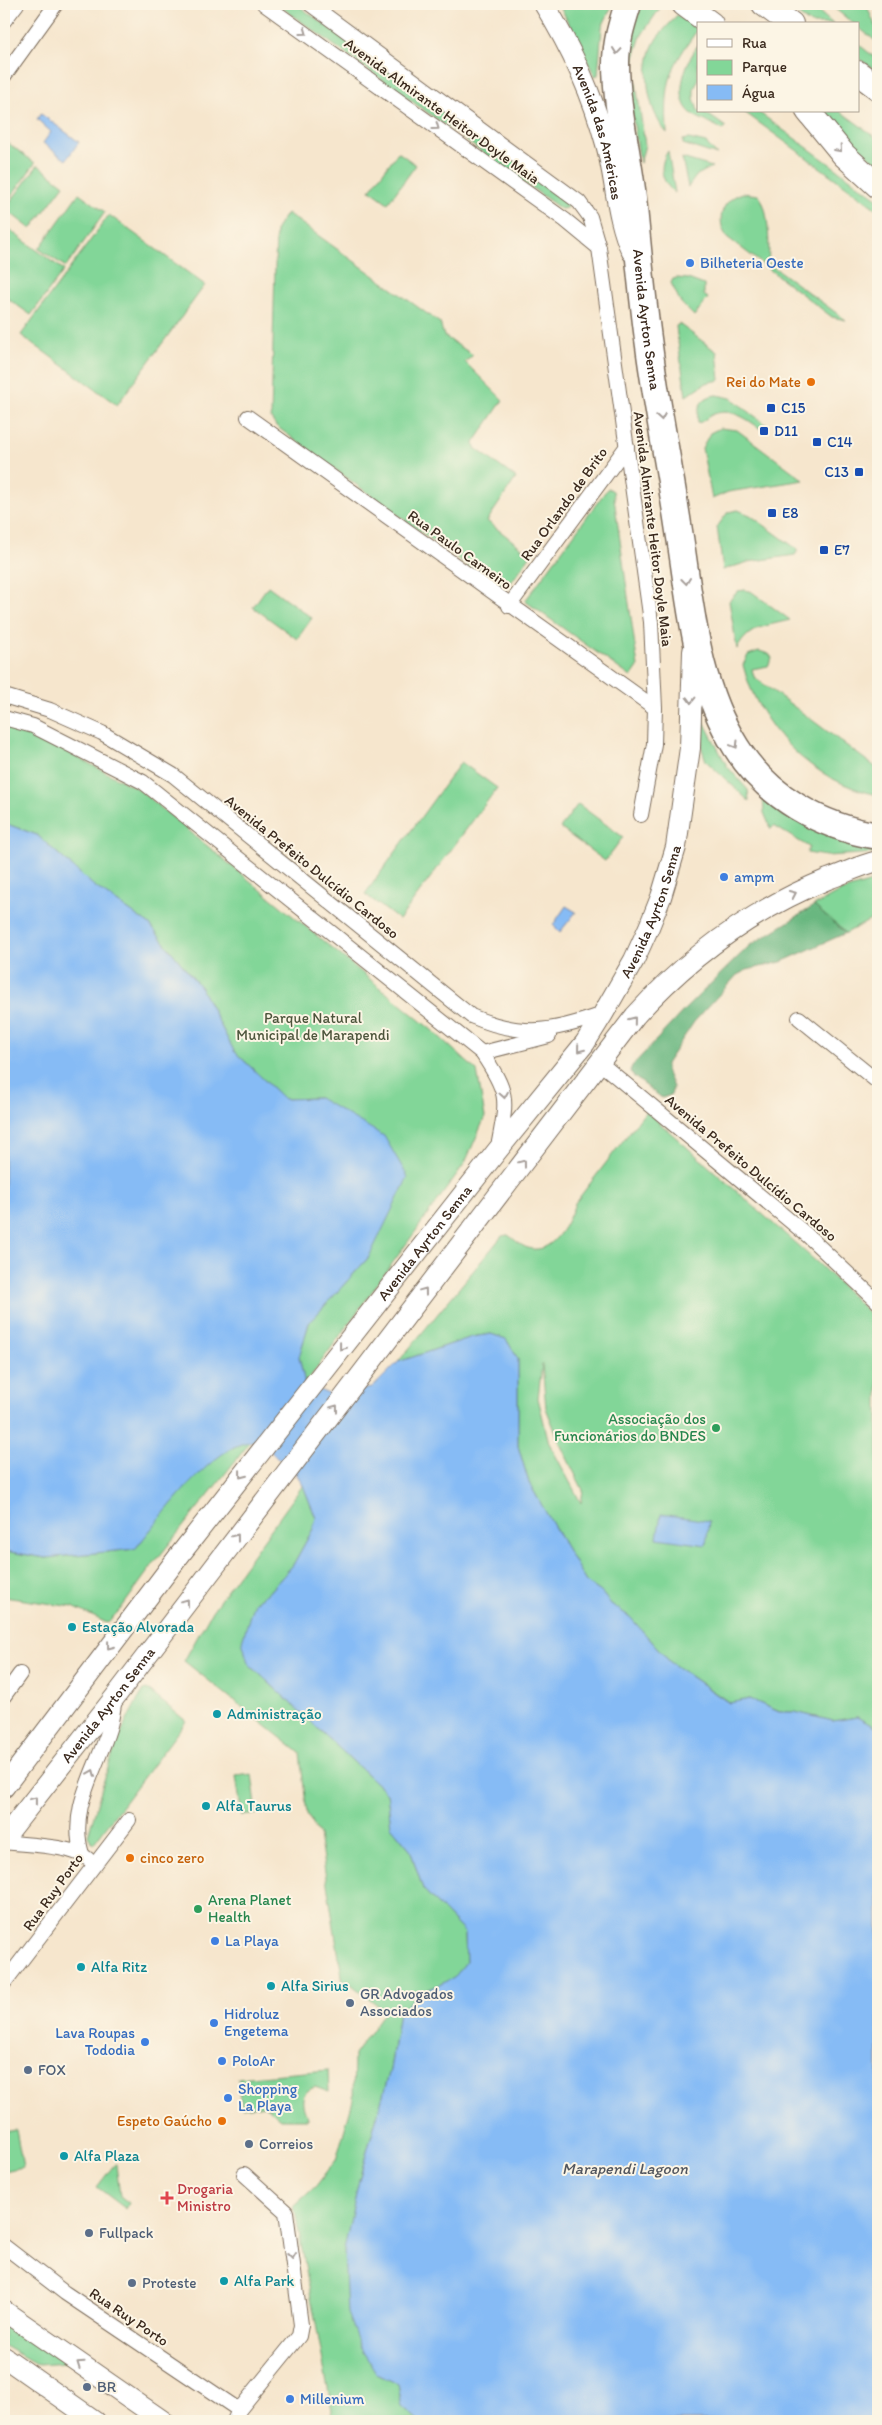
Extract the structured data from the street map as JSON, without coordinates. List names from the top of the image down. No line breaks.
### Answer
{"streets":{"highway":["Avenida Ayrton Senna"],"main road":["Avenida das Américas"],"street":["Avenida Almirante Heitor Doyle Maia","Rua Orlando de Brito","Rua Paulo Carneiro","Avenida Prefeito Dulcídio Cardoso","Rua Ruy Porto"]},"crossings":[["Avenida Almirante Heitor Doyle Maia","Rua Orlando de Brito"],["Avenida Almirante Heitor Doyle Maia","Rua Paulo Carneiro"],["Avenida das Américas","Avenida Ayrton Senna"],["Avenida Ayrton Senna","Avenida Prefeito Dulcídio Cardoso"],["Rua Orlando de Brito","Rua Paulo Carneiro"]],"water":["Marapendi Lagoon"],"parks":["Parque Natural Municipal de Marapendi"],"places":{"other":["Bilheteria Oeste","Rei do Mate","ampm","Associação dos Funcionários do BNDES","Estação Alvorada","Administração","Alfa Taurus","cinco zero","Arena Planet Health","La Playa","Alfa Ritz","Alfa Sirius","GR Advogados Associados","Hidroluz Engetema","Lava Roupas Tododia","PoloAr","FOX","Shopping La Playa","Espeto Gaúcho","Correios","Alfa Plaza","Fullpack","Alfa Park","Proteste","BR","Millenium"],"transit":["C15","D11","C14","C13","E8","E7"],"health":["Drogaria Ministro"]},"legend":["Rua","Parque","Água"]}
